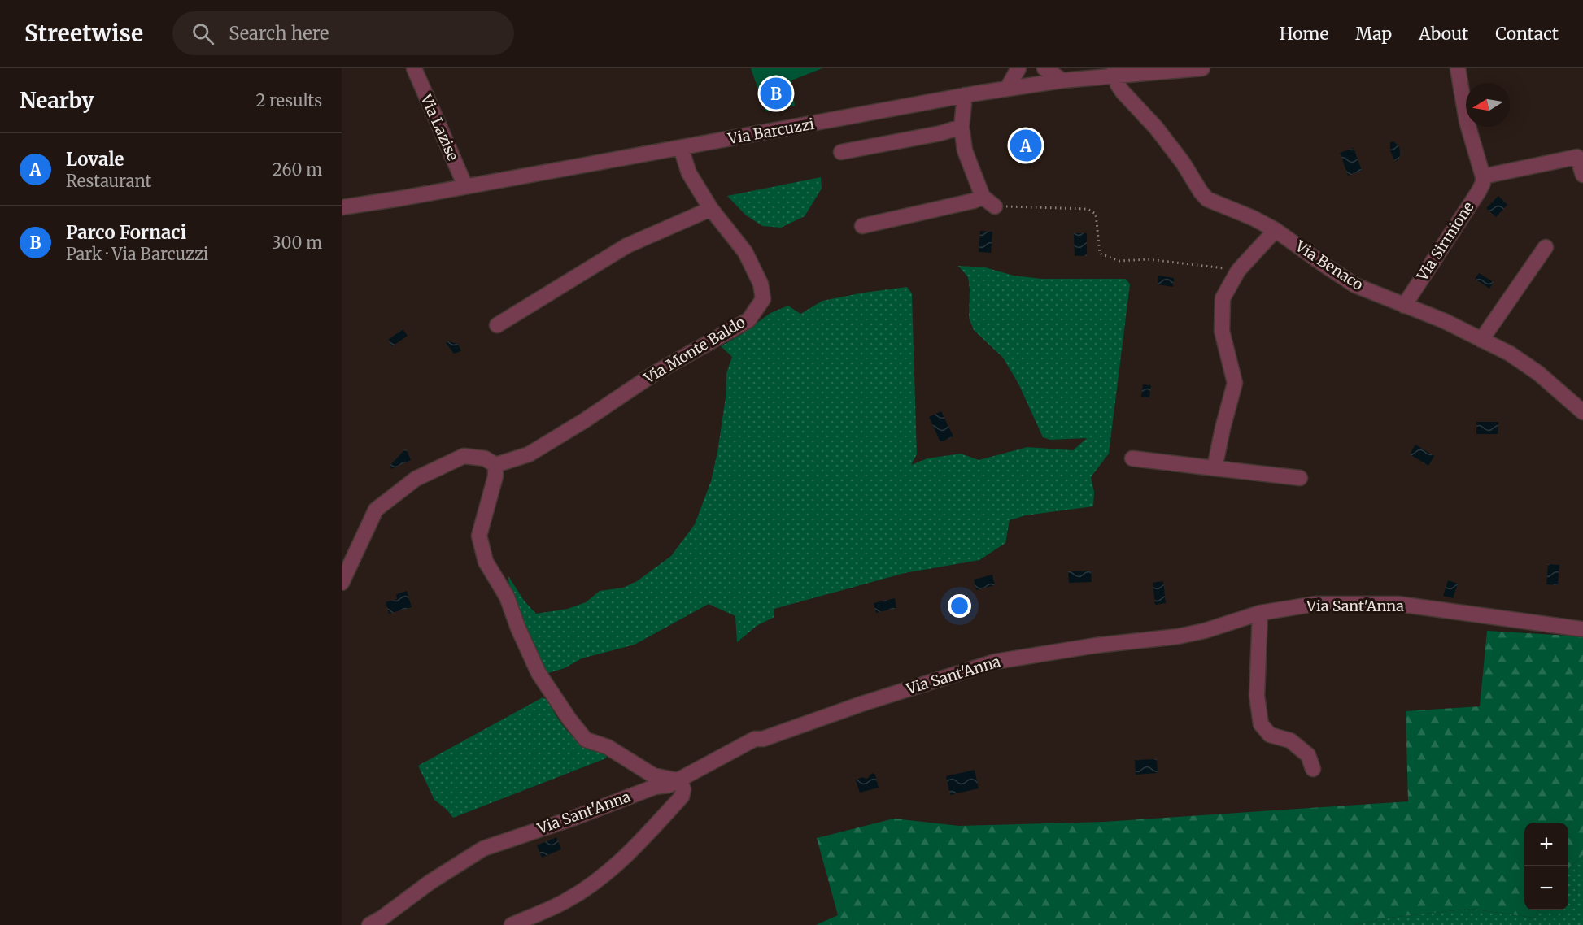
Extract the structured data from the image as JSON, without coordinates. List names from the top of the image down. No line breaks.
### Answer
{"streets":{"street":["Via Lazise","Via Barcuzzi","Via Sirmione","Via Benaco","Via Monte Baldo","Via Sant'Anna"]},"crossings":[["Via Lazise","Via Barcuzzi"],["Via Barcuzzi","Via Benaco"],["Via Barcuzzi","Via Monte Baldo"],["Via Sirmione","Via Benaco"]],"north":"left","page":{"header":"Streetwise","search":"Search here","nav":["Home","Map","About","Contact"],"heading":["Nearby","2 results"],"pins":["B","A"],"list":[{"mark":"A","name":"Lovale","note":"Restaurant","value":"260 m"},{"mark":"B","name":"Parco Fornaci","note":"Park · Via Barcuzzi","value":"300 m"}],"map_buttons":["+","−"]}}
